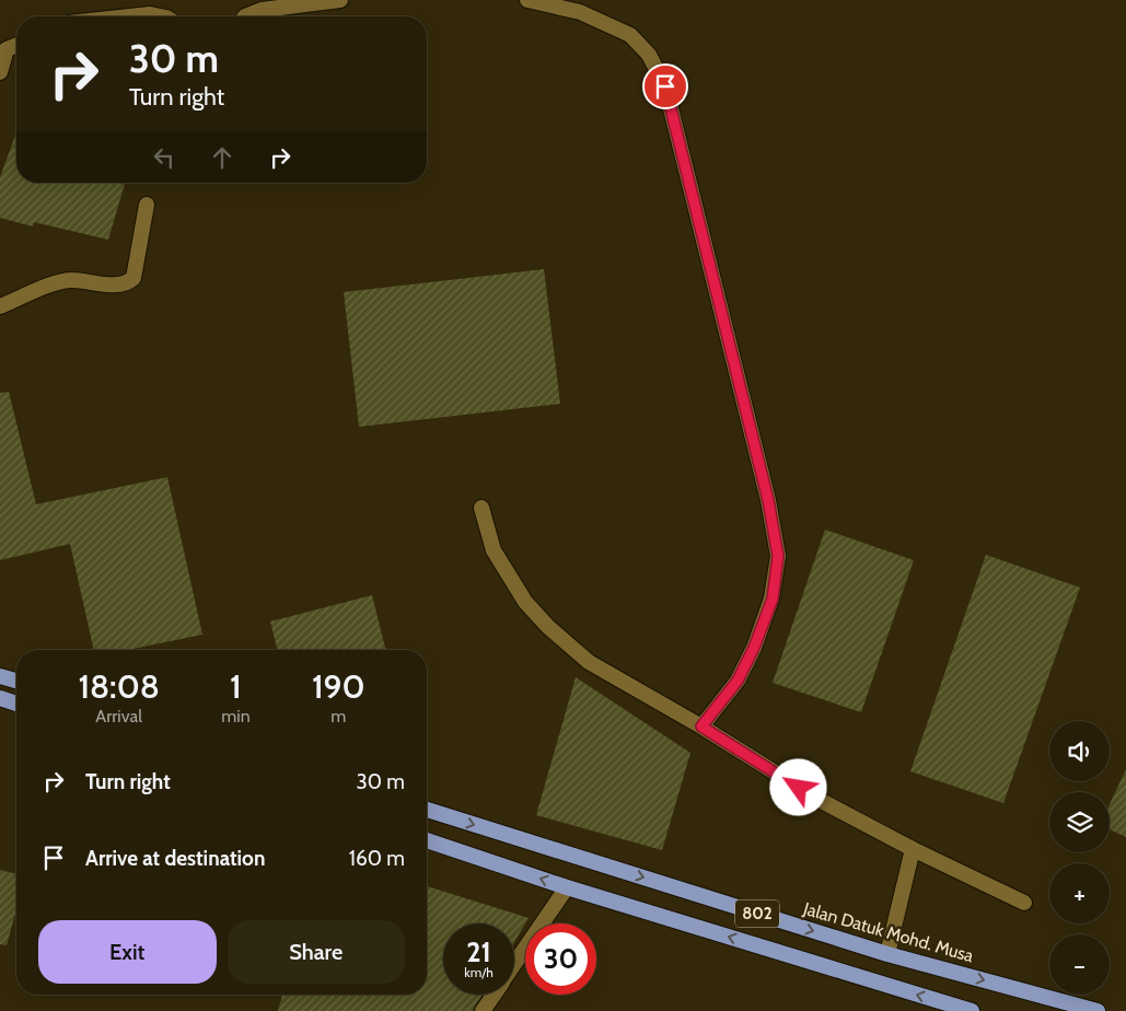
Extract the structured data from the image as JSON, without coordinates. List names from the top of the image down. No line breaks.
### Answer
{"streets":{"highway":["802","Jalan Datuk Mohd. Musa"]},"page":{"turn":["30 m","Turn right"],"eta":["18:08","Arrival","1","min","190","m"],"map_buttons":["+","−"],"list":[{"name":"Turn right","value":"30 m"},{"name":"Arrive at destination","value":"160 m"}],"buttons":["Exit","Share"],"speed":"21 km/h","limit":"30"}}
